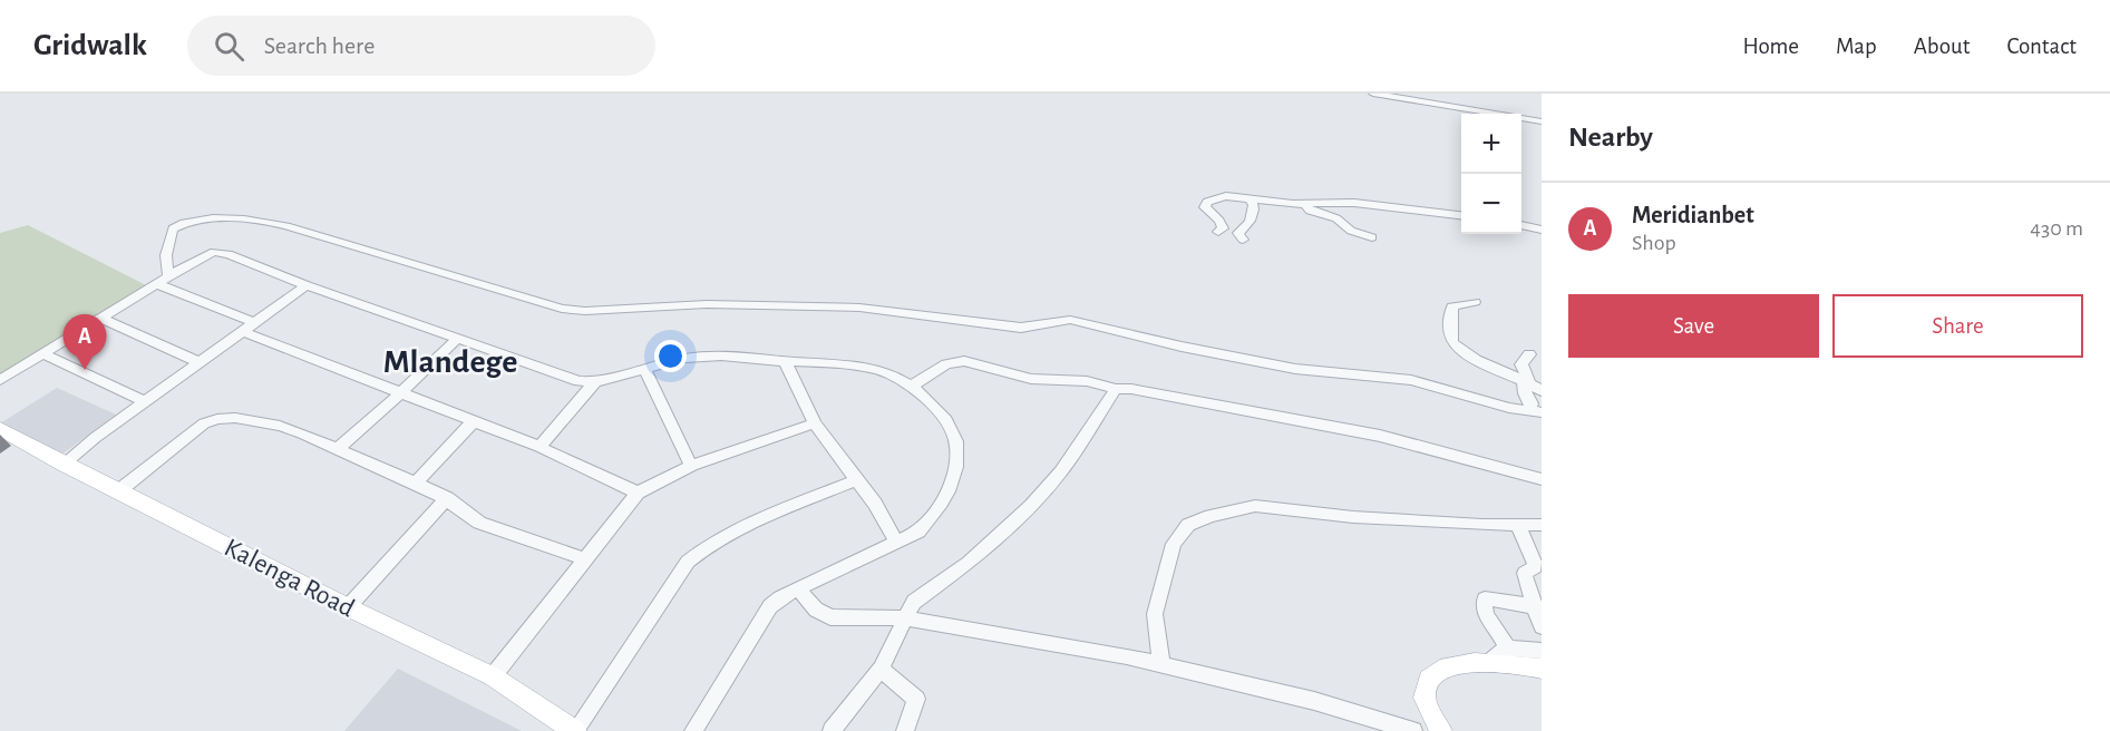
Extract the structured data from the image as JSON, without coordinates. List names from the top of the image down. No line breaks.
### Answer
{"streets":{"main road":["Kalenga Road"]},"districts":["Mlandege"],"page":{"header":"Gridwalk","search":"Search here","nav":["Home","Map","About","Contact"],"heading":"Nearby","map_buttons":["+","−"],"list":[{"mark":"A","name":"Meridianbet","note":"Shop","value":"430 m"}],"buttons":["Save","Share"],"pins":"A"}}
